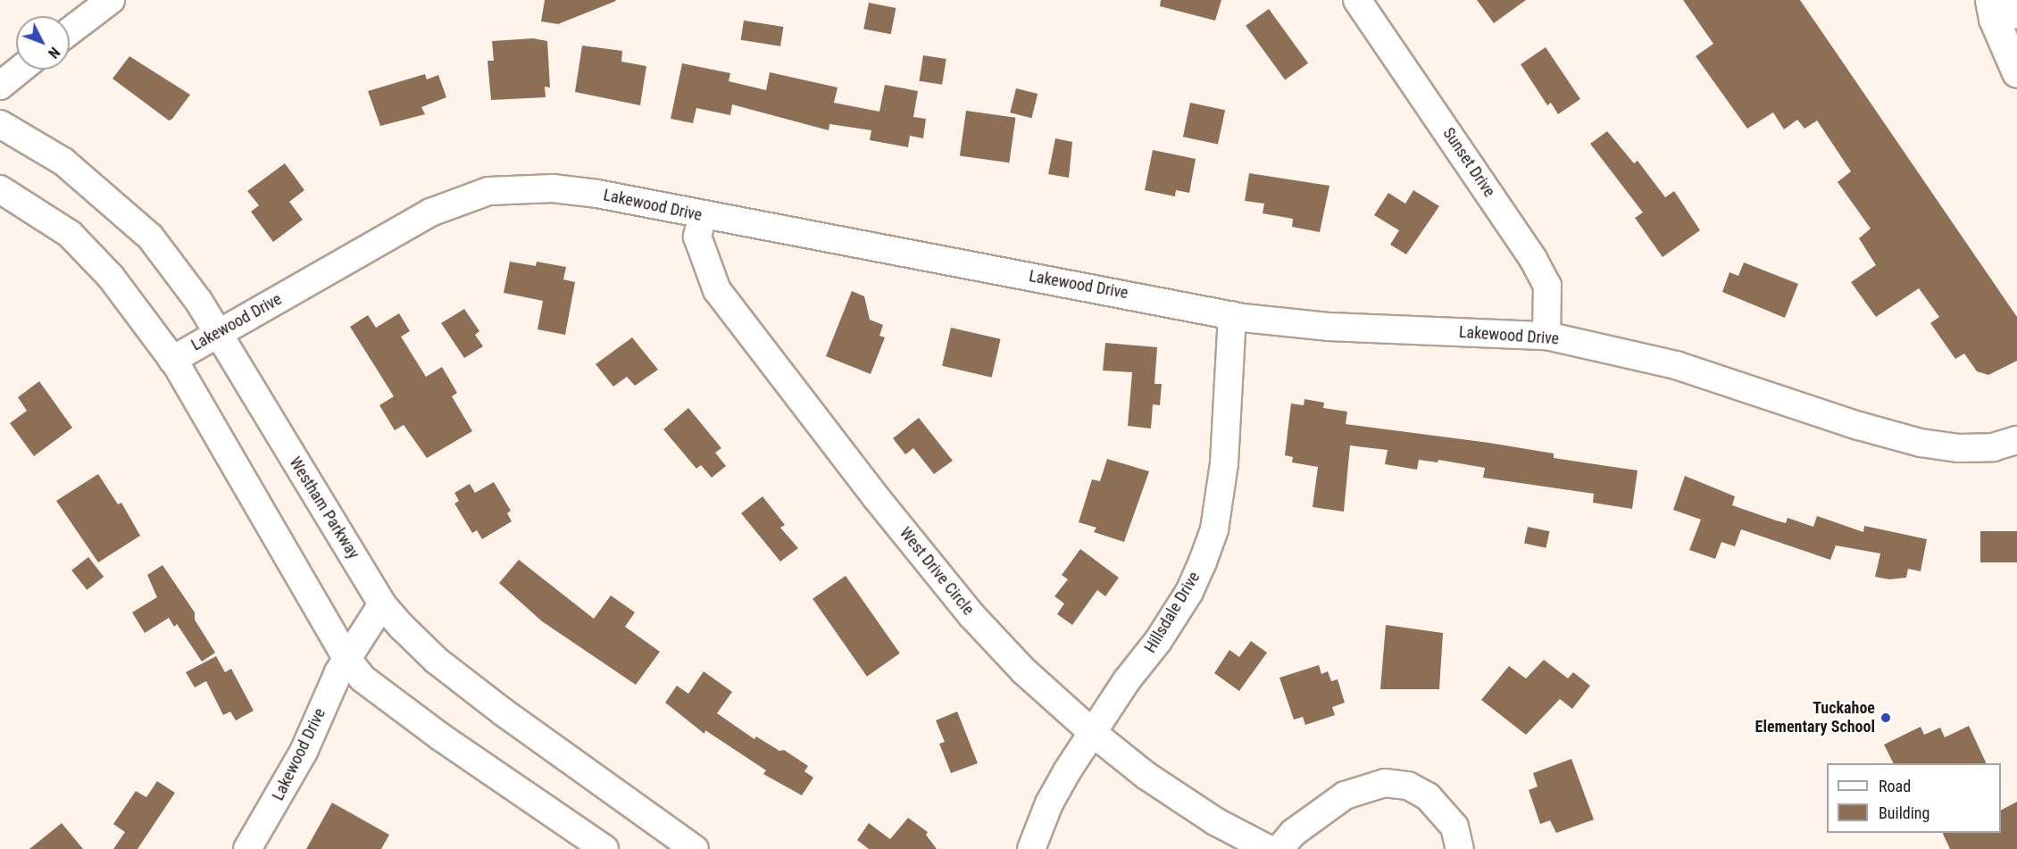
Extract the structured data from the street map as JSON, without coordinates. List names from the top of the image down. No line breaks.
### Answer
{"streets":{"street":["Sunset Drive","Lakewood Drive","Westham Parkway","West Drive Circle","Hillsdale Drive"]},"crossings":[["Sunset Drive","Lakewood Drive"],["Lakewood Drive","Westham Parkway"],["Lakewood Drive","West Drive Circle"],["Lakewood Drive","Hillsdale Drive"],["West Drive Circle","Hillsdale Drive"]],"places":["Tuckahoe Elementary School"],"legend":["Road","Building"],"north":"bottom right"}
